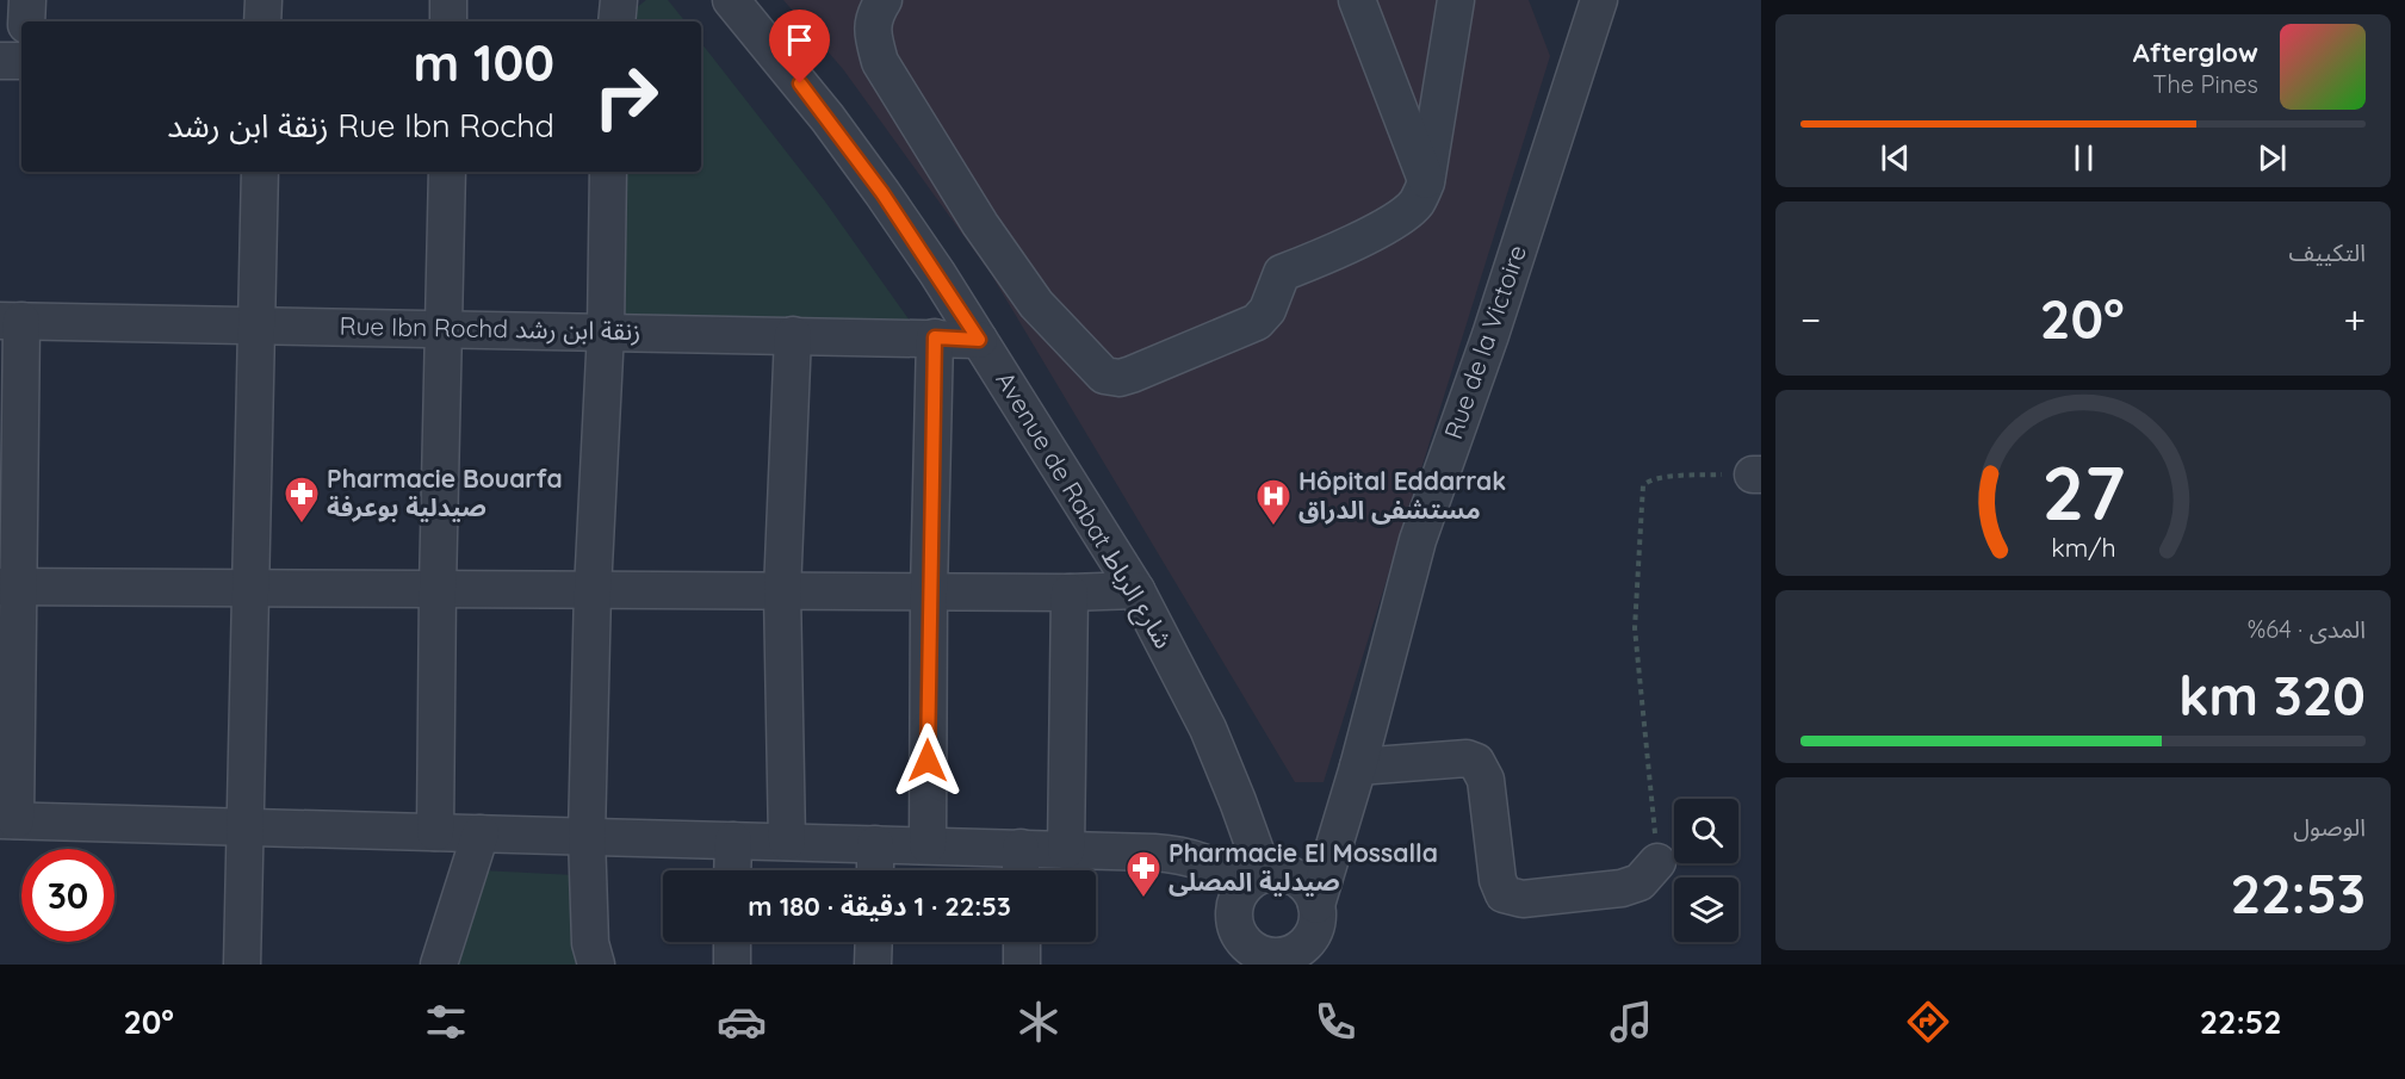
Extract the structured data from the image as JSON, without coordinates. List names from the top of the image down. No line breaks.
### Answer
{"streets":{"street":["Rue Ibn Rochd زنقة ابن رشد","Rue de la Victoire","Avenue de Rabat شارع الرباط"]},"crossings":[["Rue Ibn Rochd زنقة ابن رشد","Avenue de Rabat شارع الرباط"],["Rue de la Victoire","Avenue de Rabat شارع الرباط"]],"places":{"pharmacy":["Pharmacie Bouarfa صيدلية بوعرفة","Pharmacie El Mossalla صيدلية المصلى"],"hospital":["Hôpital Eddarrak مستشفى الدراق"]},"page":{"turn":["100 m","Rue Ibn Rochd زنقة ابن رشد"],"song":["Afterglow","The Pines"],"tile":["التكييف",["المدى · 64%","320 km"],["الوصول","22:53"]],"heat":["−","20°","+"],"limit":"30","trip":"22:53 · 1 دقيقة · 180 m","tabs":["22:52","20°"],"gauge":["27","km/h"]}}
